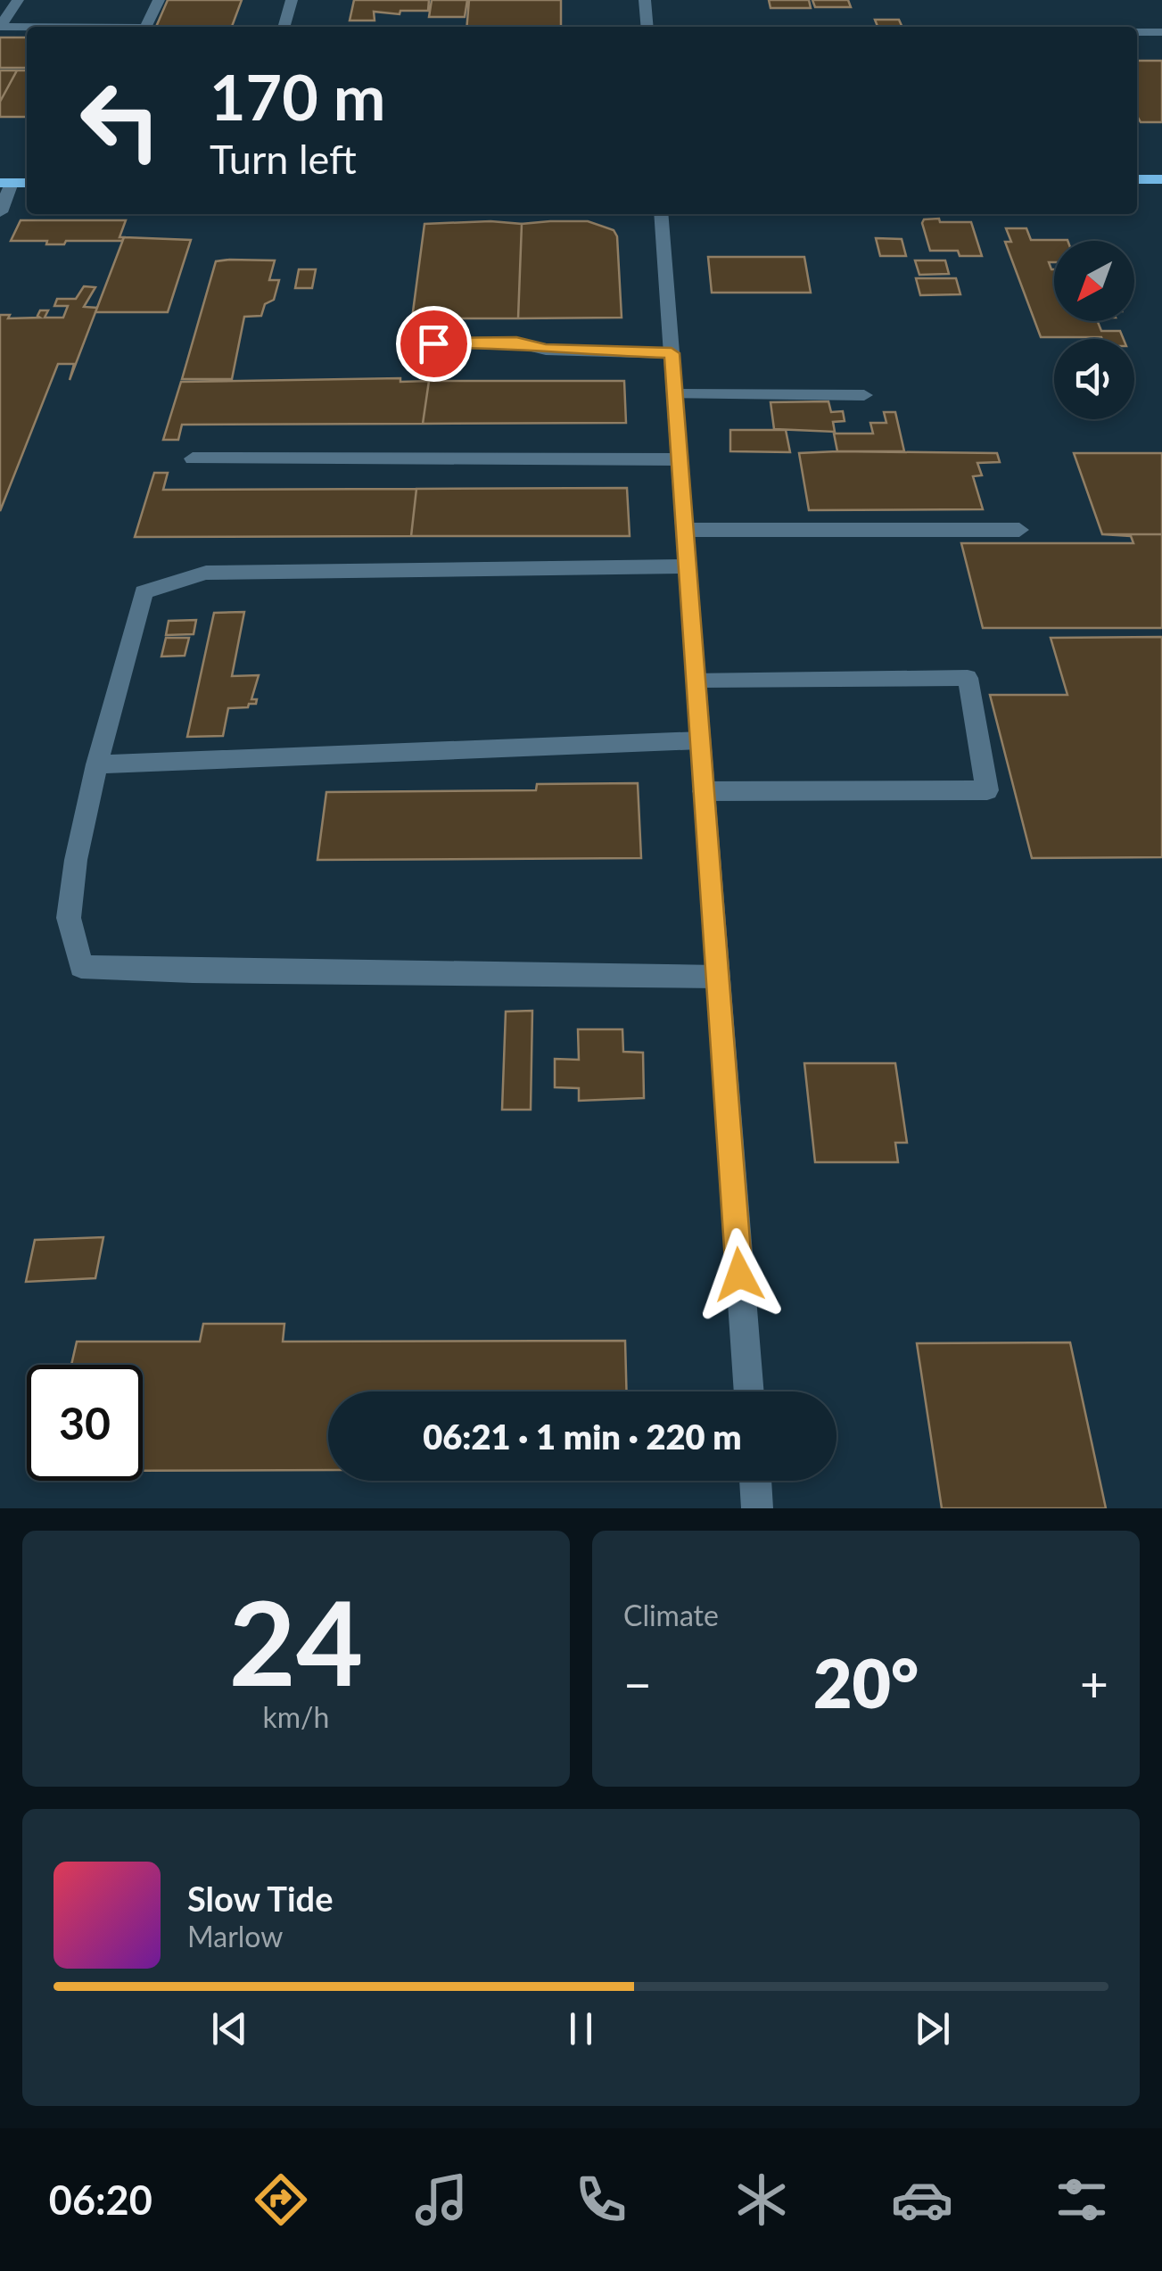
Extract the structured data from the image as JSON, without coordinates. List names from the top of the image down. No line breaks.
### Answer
{"north":"bottom left","page":{"turn":["170 m","Turn left"],"limit":"30","trip":"06:21 · 1 min · 220 m","tile":[["24","km/h"],"Climate"],"heat":["−","20°","+"],"song":["Slow Tide","Marlow"],"tabs":"06:20"}}
